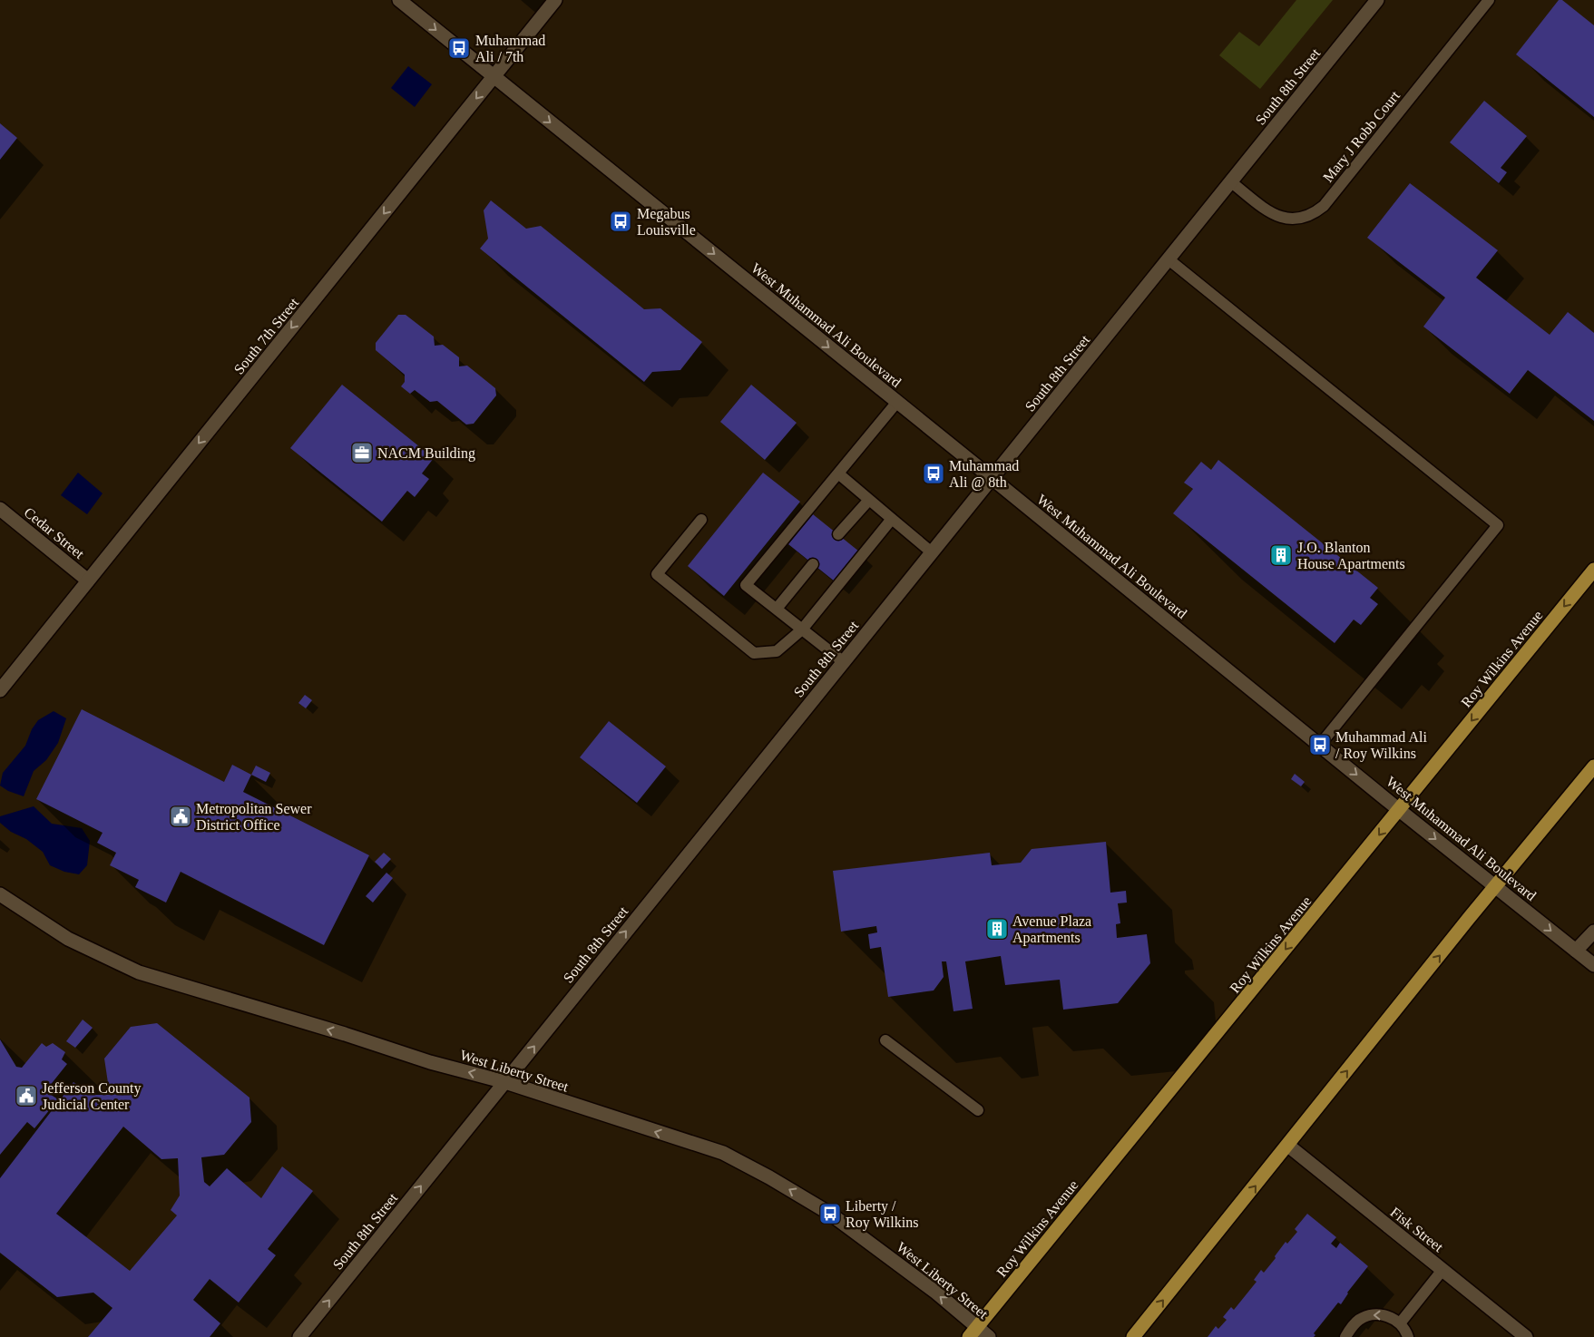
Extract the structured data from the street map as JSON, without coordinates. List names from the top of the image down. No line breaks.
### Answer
{"streets":{"main road":["Roy Wilkins Avenue"],"street":["South 8th Street","West Muhammad Ali Boulevard","South 7th Street","Cedar Street","West Liberty Street","Fisk Street"],"lane":["Mary J Robb Court"]},"crossings":[["South 8th Street","Mary J Robb Court"],["South 8th Street","West Muhammad Ali Boulevard"],["South 8th Street","West Liberty Street"],["West Muhammad Ali Boulevard","South 7th Street"],["West Muhammad Ali Boulevard","Roy Wilkins Avenue"],["South 7th Street","Cedar Street"],["Roy Wilkins Avenue","West Liberty Street"]],"one_way":["South 8th Street","West Muhammad Ali Boulevard","South 7th Street","Roy Wilkins Avenue","West Liberty Street"],"places":{"bus stop":["Muhammad Ali / 7th","Megabus Louisville","Muhammad Ali @ 8th","Muhammad Ali / Roy Wilkins","Liberty / Roy Wilkins"],"office":["NACM Building"],"building":["J.O. Blanton House Apartments","Avenue Plaza Apartments"],"public building":["Metropolitan Sewer District Office","Jefferson County Judicial Center"]}}
